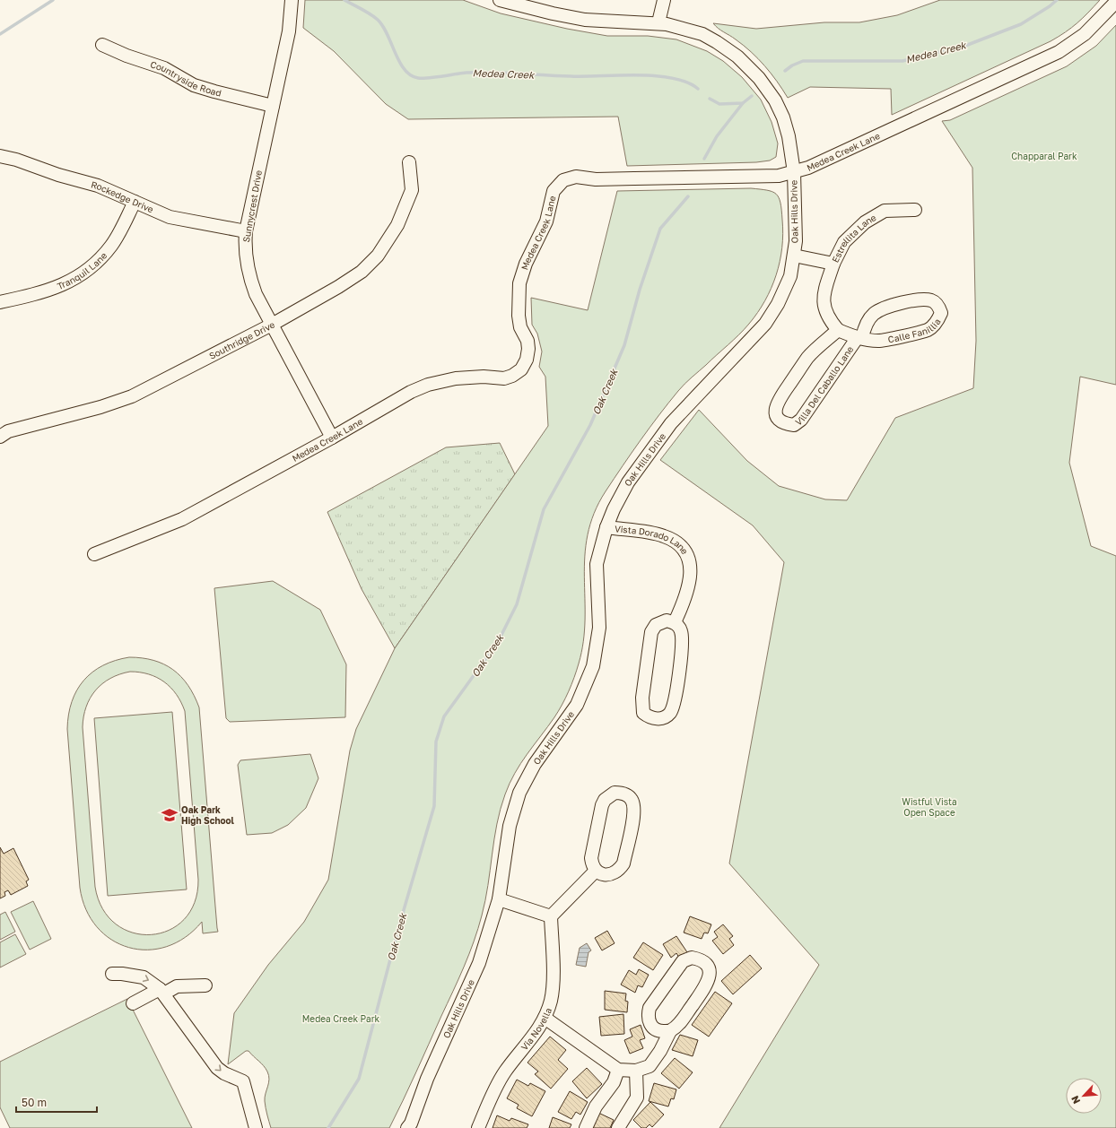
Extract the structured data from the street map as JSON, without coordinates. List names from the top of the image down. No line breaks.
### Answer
{"streets":{"street":["Countryside Road","Medea Creek Lane","Rockedge Drive","Sunnycrest Drive","Oak Hills Drive","Estrellita Lane","Tranquil Lane","Calle Fanillia","Southridge Drive","Villa Del Caballo Lane","Vista Dorado Lane","Via Novella"]},"crossings":[["Countryside Road","Sunnycrest Drive"],["Medea Creek Lane","Sunnycrest Drive"],["Medea Creek Lane","Oak Hills Drive"],["Rockedge Drive","Sunnycrest Drive"],["Rockedge Drive","Tranquil Lane"],["Sunnycrest Drive","Southridge Drive"],["Oak Hills Drive","Estrellita Lane"],["Oak Hills Drive","Vista Dorado Lane"],["Calle Fanillia","Villa Del Caballo Lane"]],"water":["Medea Creek","Oak Creek"],"parks":["Chapparal Park","Wistful Vista Open Space","Medea Creek Park"],"places":{"school or university":["Oak Park High School"]},"scale_bar":"50 m","north":"bottom left"}
